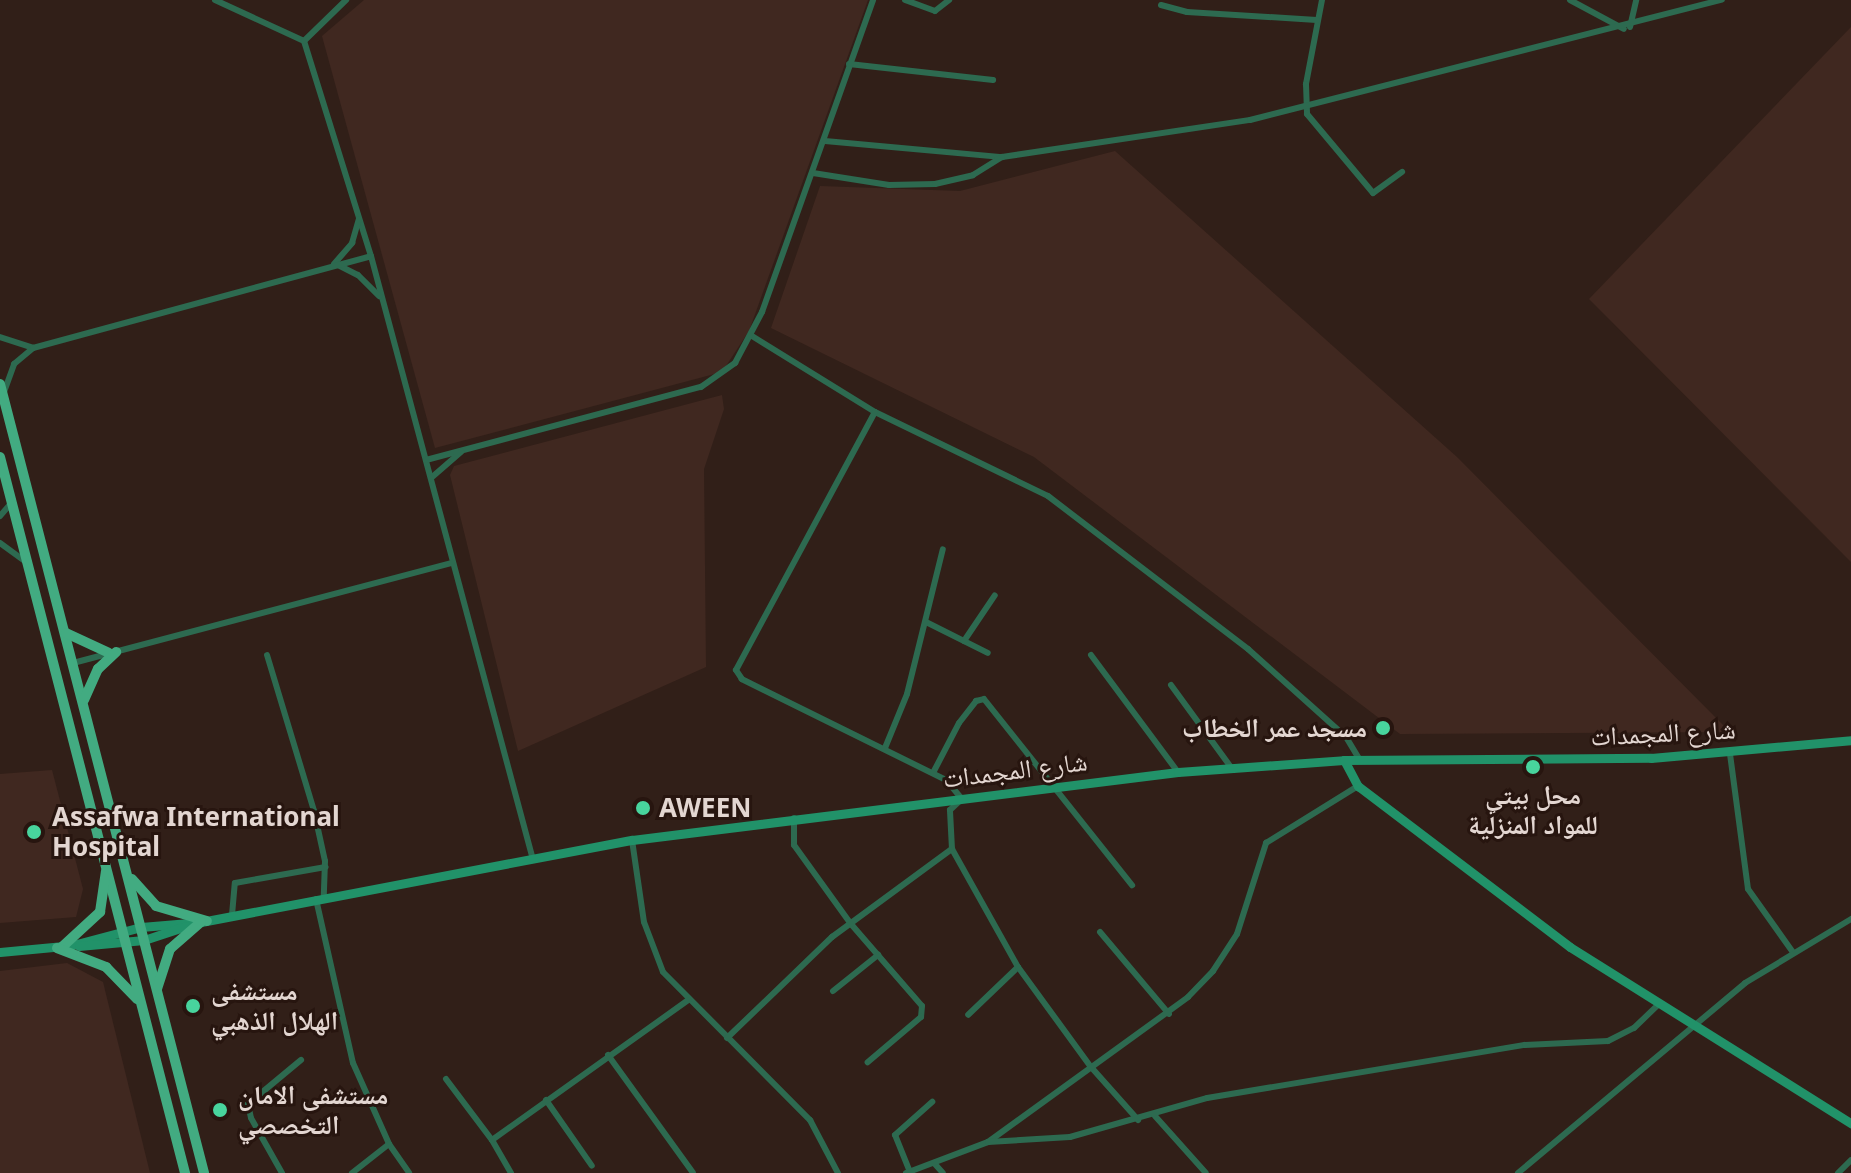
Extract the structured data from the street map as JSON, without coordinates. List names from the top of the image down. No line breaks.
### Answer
{"streets":{"main road":["شارع المجمدات"]},"places":["مسجد عمر الخطاب","محل بيتي للمواد المنزلية","AWEEN","Assafwa International Hospital","مستشفى الهلال الذهبي","مستشفى الامان التخصصي"]}
